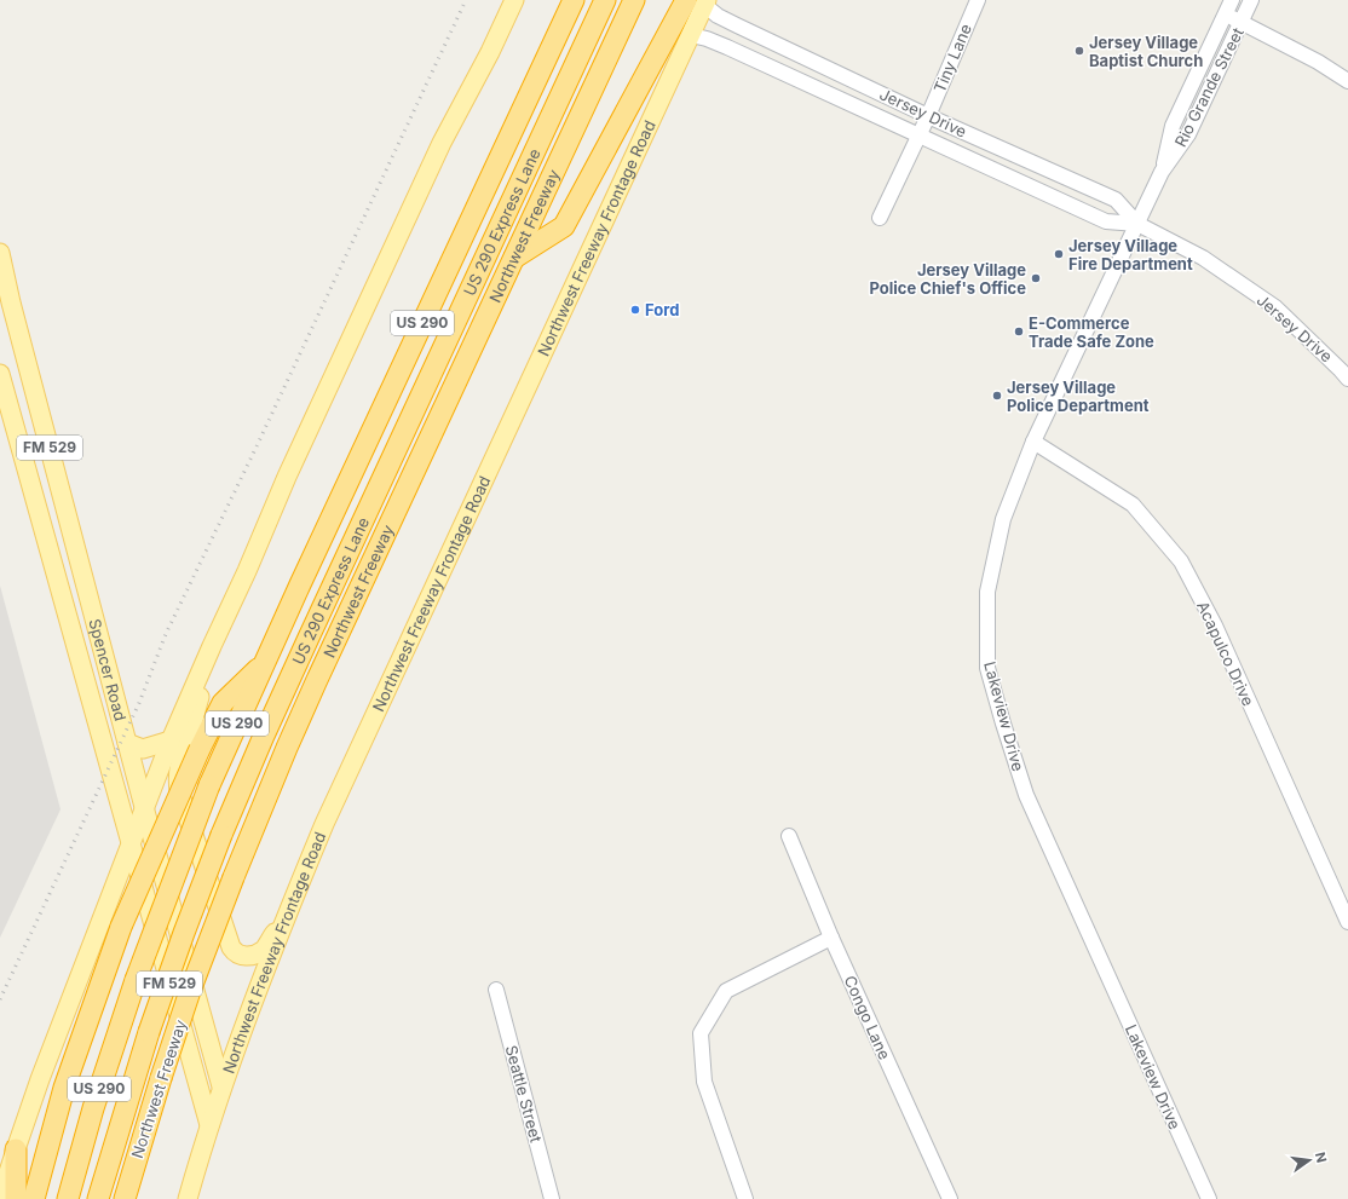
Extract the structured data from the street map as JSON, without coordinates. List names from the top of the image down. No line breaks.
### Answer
{"streets":{"highway":["US 290 Express Lane","Northwest Freeway","US 290"],"main road":["Northwest Freeway Frontage Road","FM 529","Spencer Road"],"street":["Tiny Lane","Rio Grande Street","Jersey Drive","Acapulco Drive","Lakeview Drive","Congo Lane","Seattle Street"]},"crossings":[["Tiny Lane","Jersey Drive"],["Rio Grande Street","Jersey Drive"],["Rio Grande Street","Lakeview Drive"],["Jersey Drive","Northwest Freeway Frontage Road"],["Jersey Drive","Lakeview Drive"],["Northwest Freeway Frontage Road","Spencer Road"],["Acapulco Drive","Lakeview Drive"]],"places":["Jersey Village Baptist Church","Jersey Village Fire Department","Jersey Village Police Chief's Office","Ford","E-Commerce Trade Safe Zone","Jersey Village Police Department"],"north":"right"}
